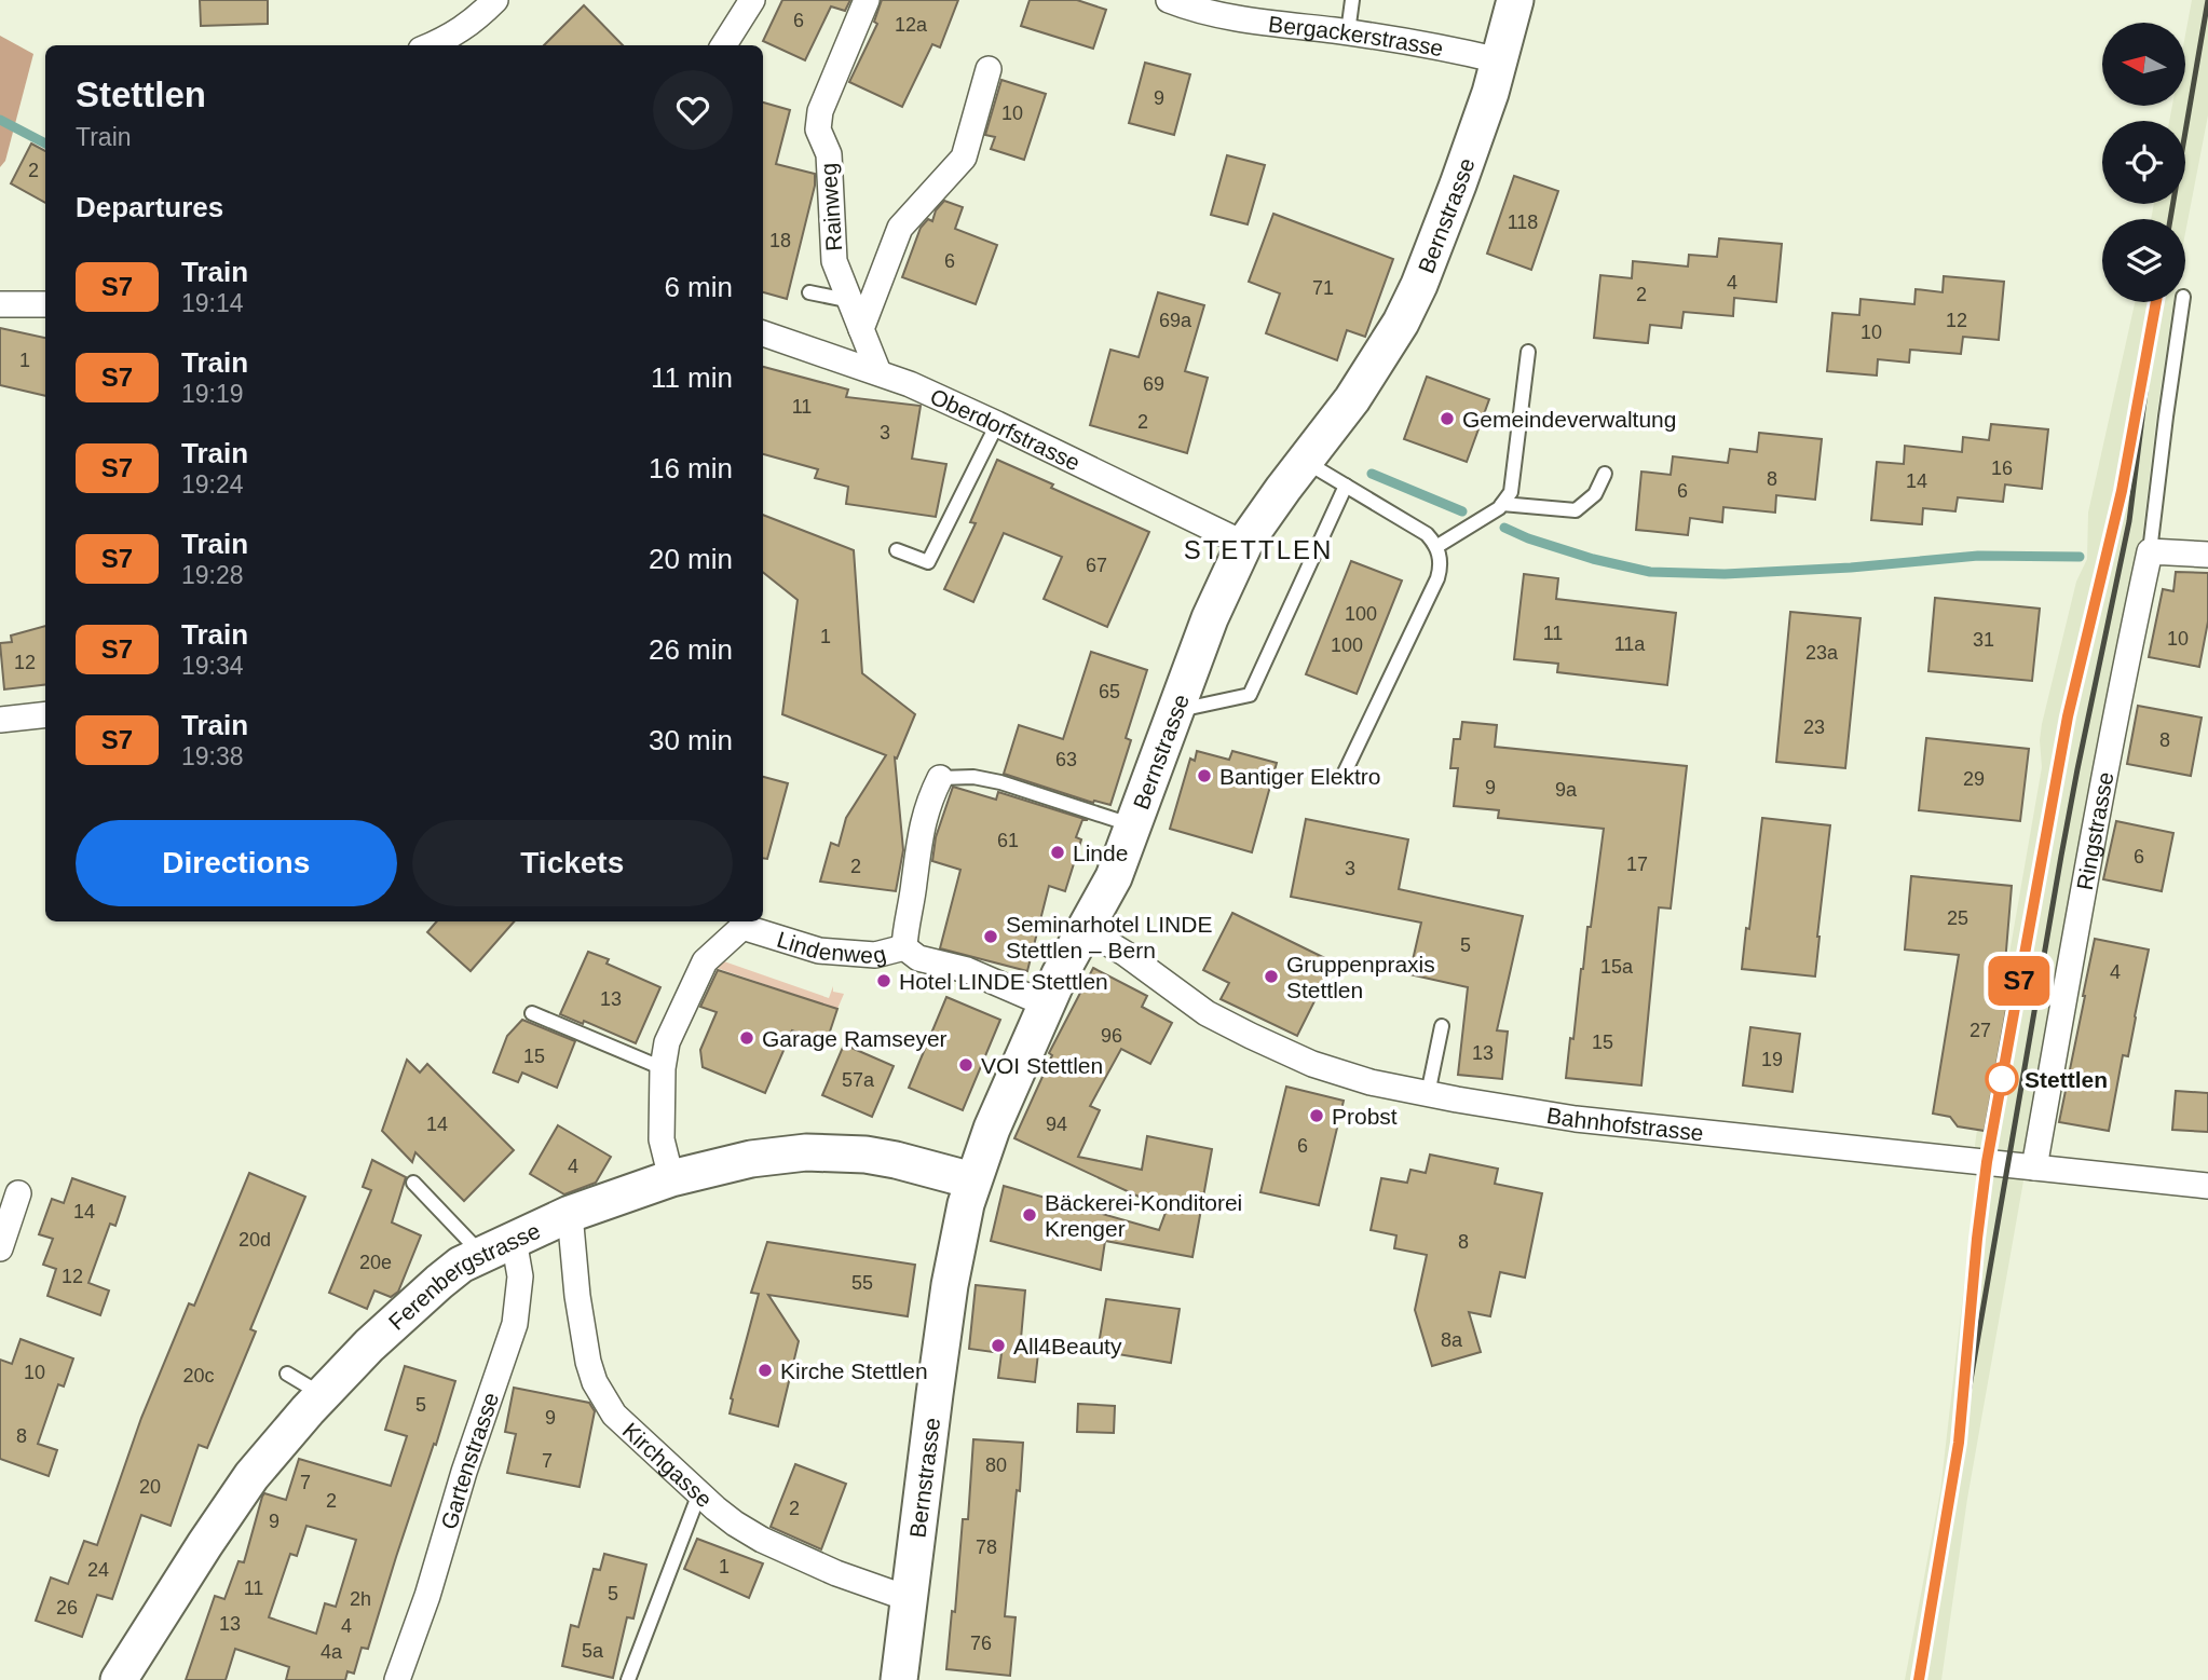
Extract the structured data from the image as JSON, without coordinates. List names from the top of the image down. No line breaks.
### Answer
{"streets":{"main road":["Bernstrasse","Ferenbergstrasse"],"street":["Bergackerstrasse","Rainweg","Oberdorfstrasse","Ringstrasse","Lindenweg","Bahnhofstrasse","Gartenstrasse","Kirchgasse"]},"crossings":[["Bergackerstrasse","Bernstrasse"],["Rainweg","Oberdorfstrasse"],["Bernstrasse","Oberdorfstrasse"],["Bernstrasse","Lindenweg"],["Bernstrasse","Bahnhofstrasse"],["Bernstrasse","Ferenbergstrasse"],["Bernstrasse","Kirchgasse"],["Ringstrasse","Bahnhofstrasse"],["Lindenweg","Ferenbergstrasse"],["Ferenbergstrasse","Gartenstrasse"],["Ferenbergstrasse","Kirchgasse"]],"districts":["STETTLEN"],"places":["Gemeindeverwaltung","Bantiger Elektro","Linde","Seminarhotel LINDE Stettlen – Bern","Gruppenpraxis Stettlen","Hotel LINDE Stettlen","Garage Ramseyer","VOI Stettlen","Stettlen","Probst","Bäckerei-Konditorei Krenger","All4Beauty","Kirche Stettlen"],"house_numbers":["6","12a","9","10","2","118","18","6","4","71","2","69a","12","10","1","69","11","2","3","16","8","14","6","67","100","11","1","10","31","11a","100","23a","12","65","23","8","63","29","9","9a","61","6","17","2","3","25","5","15a","4","13","27","96","15","13","15","19","57a","14","94","6","4","14","20d","8","20e","12","55","8a","10","20c","5","9","8","7","80","7","20","2","2","9","78","1","24","11","5","2h","26","13","4","76","5a","4a"],"north":"left","page":{"on_map":"S7","heading":[["Stettlen","Train"],"Departures"],"list":[{"mark":"S7","name":"Train","note":"19:14","value":"6 min"},{"mark":"S7","name":"Train","note":"19:19","value":"11 min"},{"mark":"S7","name":"Train","note":"19:24","value":"16 min"},{"mark":"S7","name":"Train","note":"19:28","value":"20 min"},{"mark":"S7","name":"Train","note":"19:34","value":"26 min"},{"mark":"S7","name":"Train","note":"19:38","value":"30 min"}],"buttons":["Directions","Tickets"]}}
